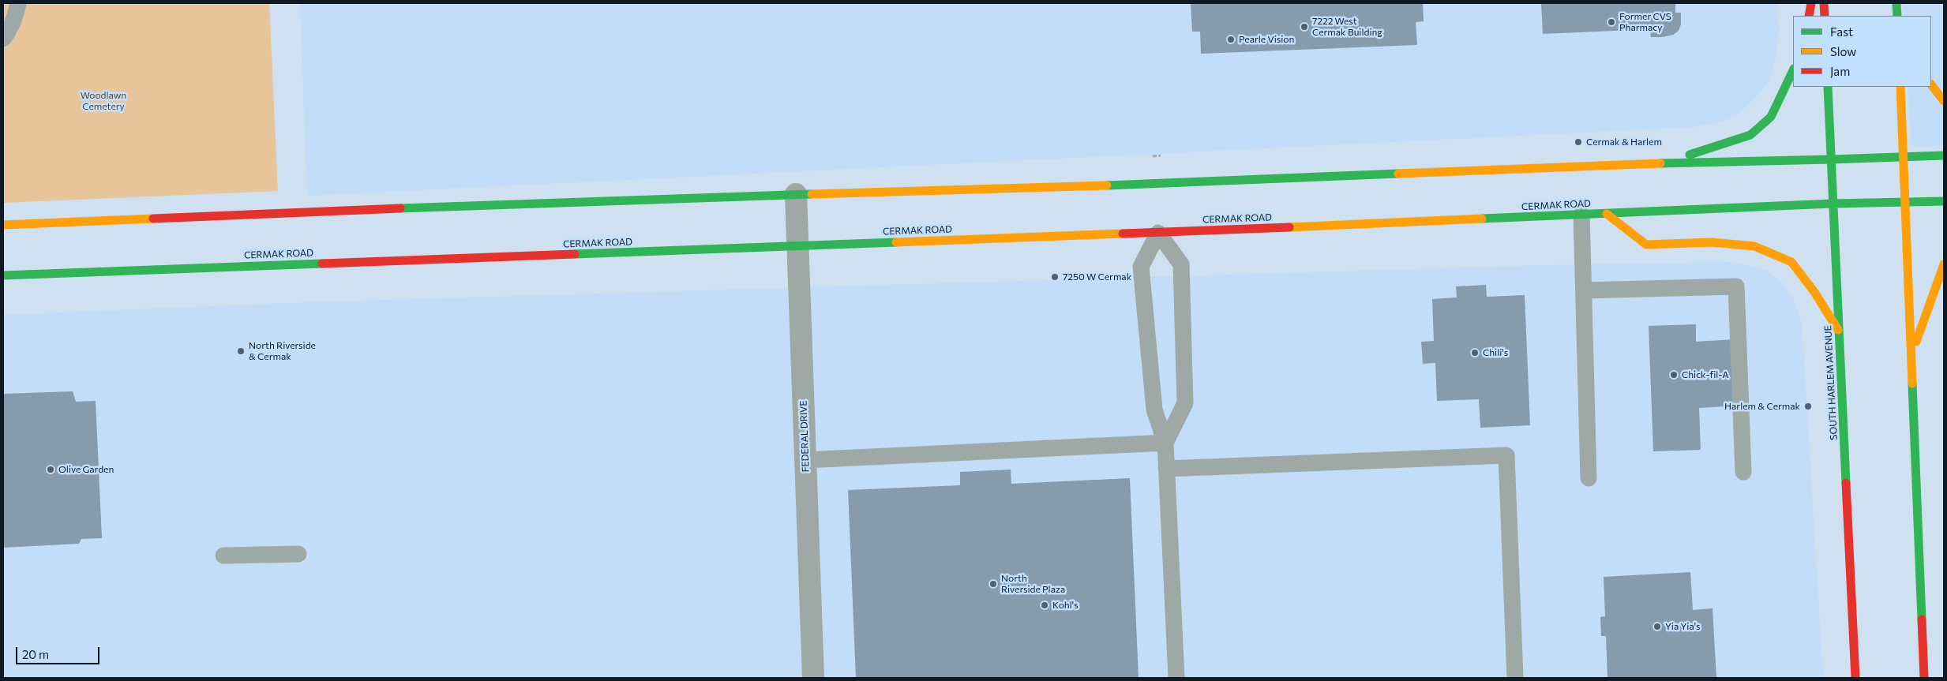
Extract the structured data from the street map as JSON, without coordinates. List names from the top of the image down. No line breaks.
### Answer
{"streets":{"main road":["CERMAK ROAD","SOUTH HARLEM AVENUE"],"street":["FEDERAL DRIVE"]},"crossings":[["CERMAK ROAD","SOUTH HARLEM AVENUE"],["CERMAK ROAD","FEDERAL DRIVE"]],"parks":["Woodlawn Cemetery"],"places":["Former CVS Pharmacy","7222 West Cermak Building","Pearle Vision","Cermak & Harlem","7250 W Cermak","North Riverside & Cermak","Chili's","Chick-fil-A","Harlem & Cermak","Olive Garden","North Riverside Plaza","Kohl's","Yia Yia's"],"legend":["Fast","Slow","Jam"],"scale_bar":"20 m"}
